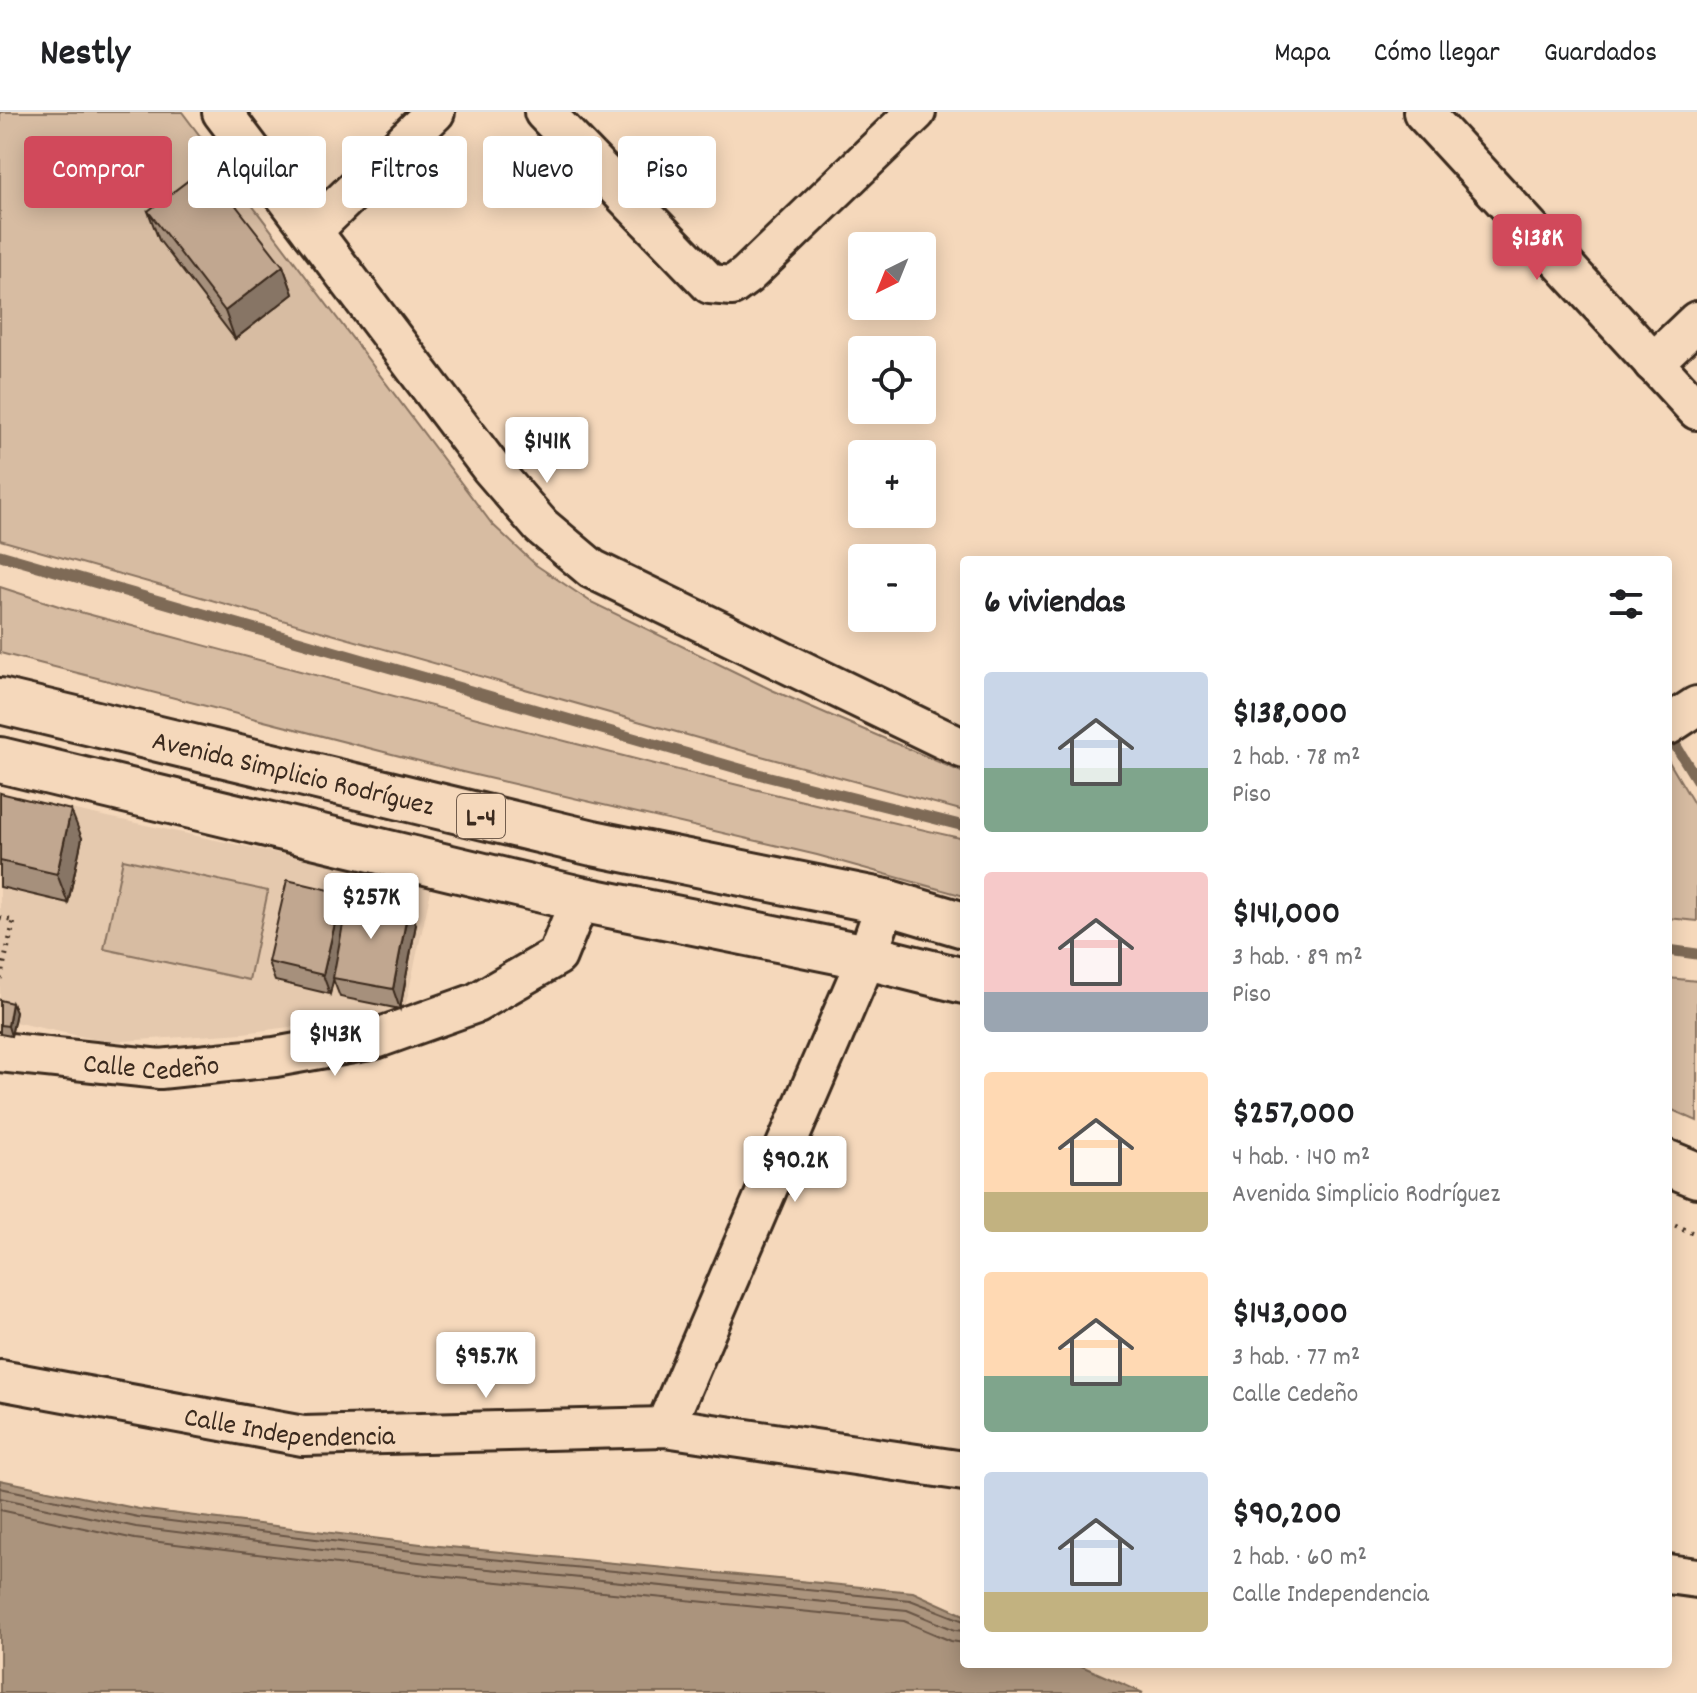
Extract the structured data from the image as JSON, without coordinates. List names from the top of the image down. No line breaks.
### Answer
{"streets":{"main road":["Avenida Simplicio Rodríguez","L-4"],"street":["Calle Cedeño","Calle Independencia"]},"crossings":[["Avenida Simplicio Rodríguez","Calle Cedeño"]],"north":"bottom left","page":{"header":"Nestly","nav":["Mapa","Cómo llegar","Guardados"],"chip":["Comprar","Alquilar","Filtros","Nuevo","Piso"],"price":["$138K","$141K","$257K","$143K","$90.2K","$95.7K"],"map_buttons":["+","−"],"heading":"6 viviendas","list":[{"name":"$138,000","note":"2 hab. · 78 m² · Piso"},{"name":"$141,000","note":"3 hab. · 89 m² · Piso"},{"name":"$257,000","note":"4 hab. · 140 m² · Avenida Simplicio Rodríguez"},{"name":"$143,000","note":"3 hab. · 77 m² · Calle Cedeño"},{"name":"$90,200","note":"2 hab. · 60 m² · Calle Independencia"}]}}
